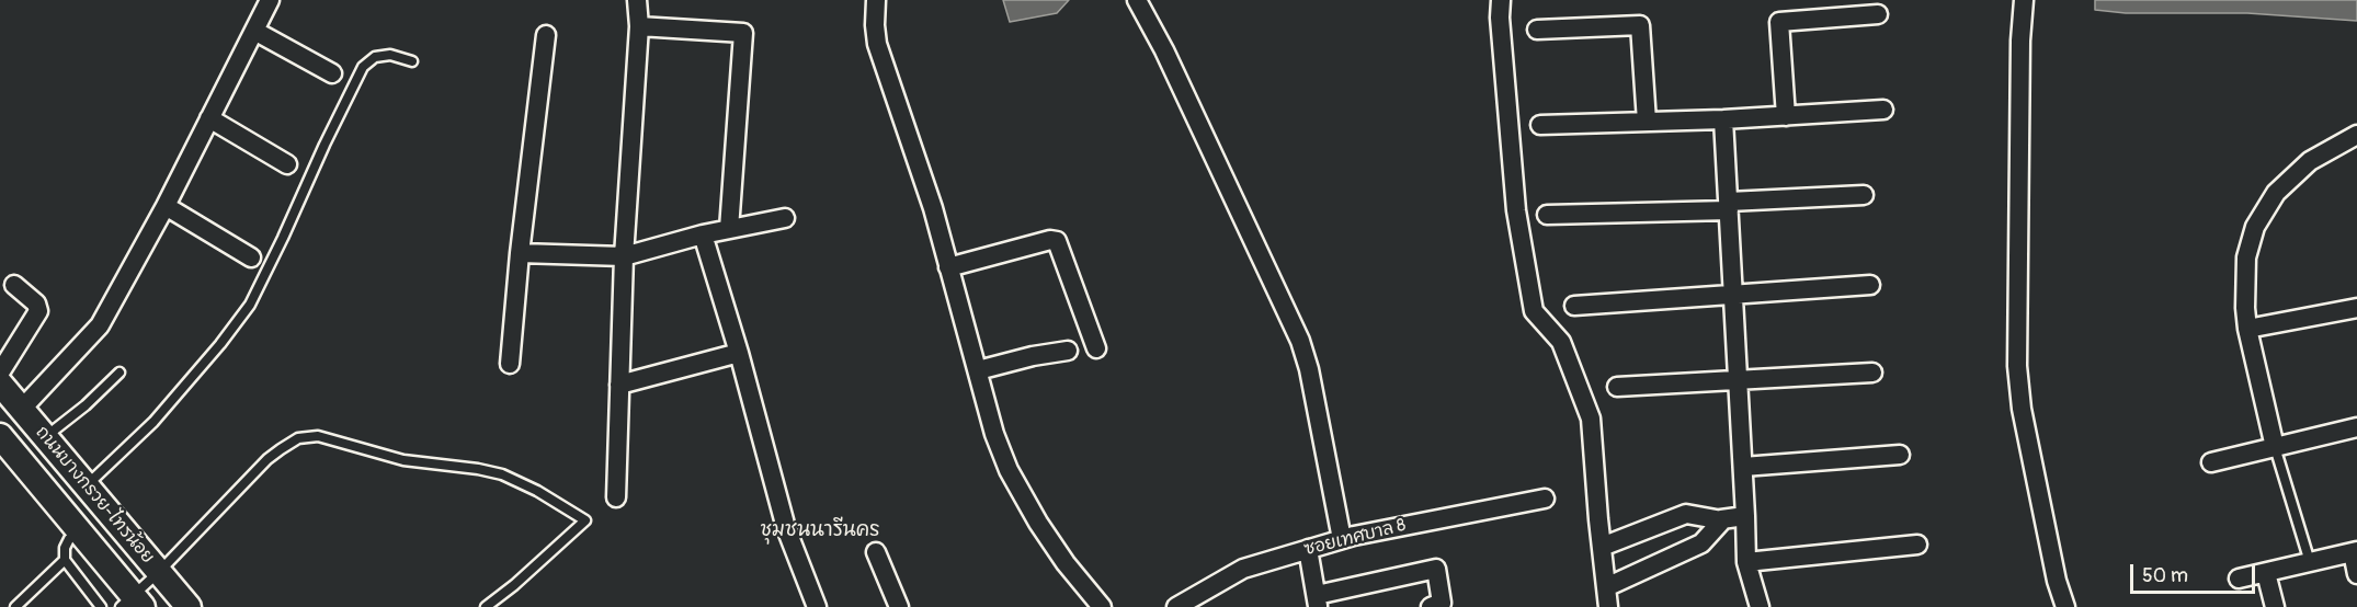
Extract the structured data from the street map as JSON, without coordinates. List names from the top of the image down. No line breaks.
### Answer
{"streets":{"main road":["ถนนบางกรวย-ไทรน้อย"],"street":["ซอยเทศบาล 8"]},"districts":["ชุมชนนารีนคร"],"scale_bar":"50 m"}
